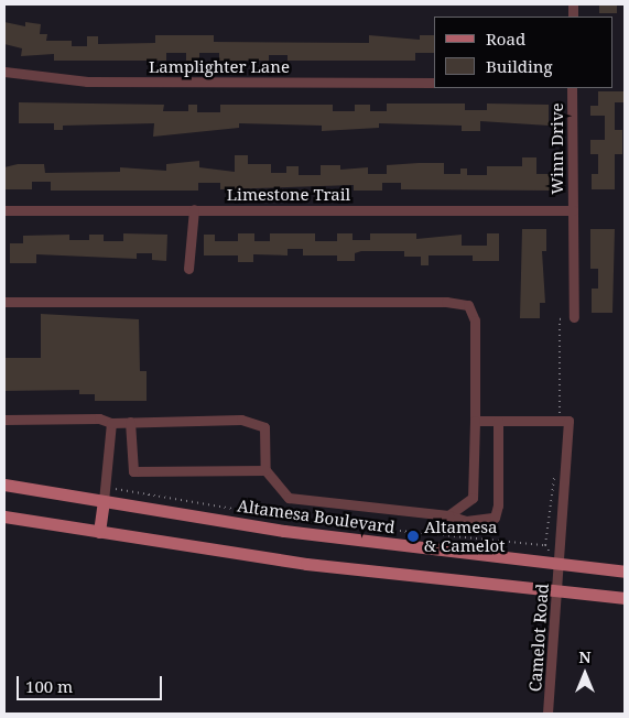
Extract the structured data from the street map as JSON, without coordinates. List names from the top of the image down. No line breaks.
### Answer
{"streets":{"main road":["Altamesa Boulevard"],"street":["Lamplighter Lane","Winn Drive","Limestone Trail","Camelot Road"]},"crossings":[["Winn Drive","Limestone Trail"],["Altamesa Boulevard","Camelot Road"]],"places":["Altamesa & Camelot"],"legend":["Road","Building"],"scale_bar":"100 m","north":"top"}
